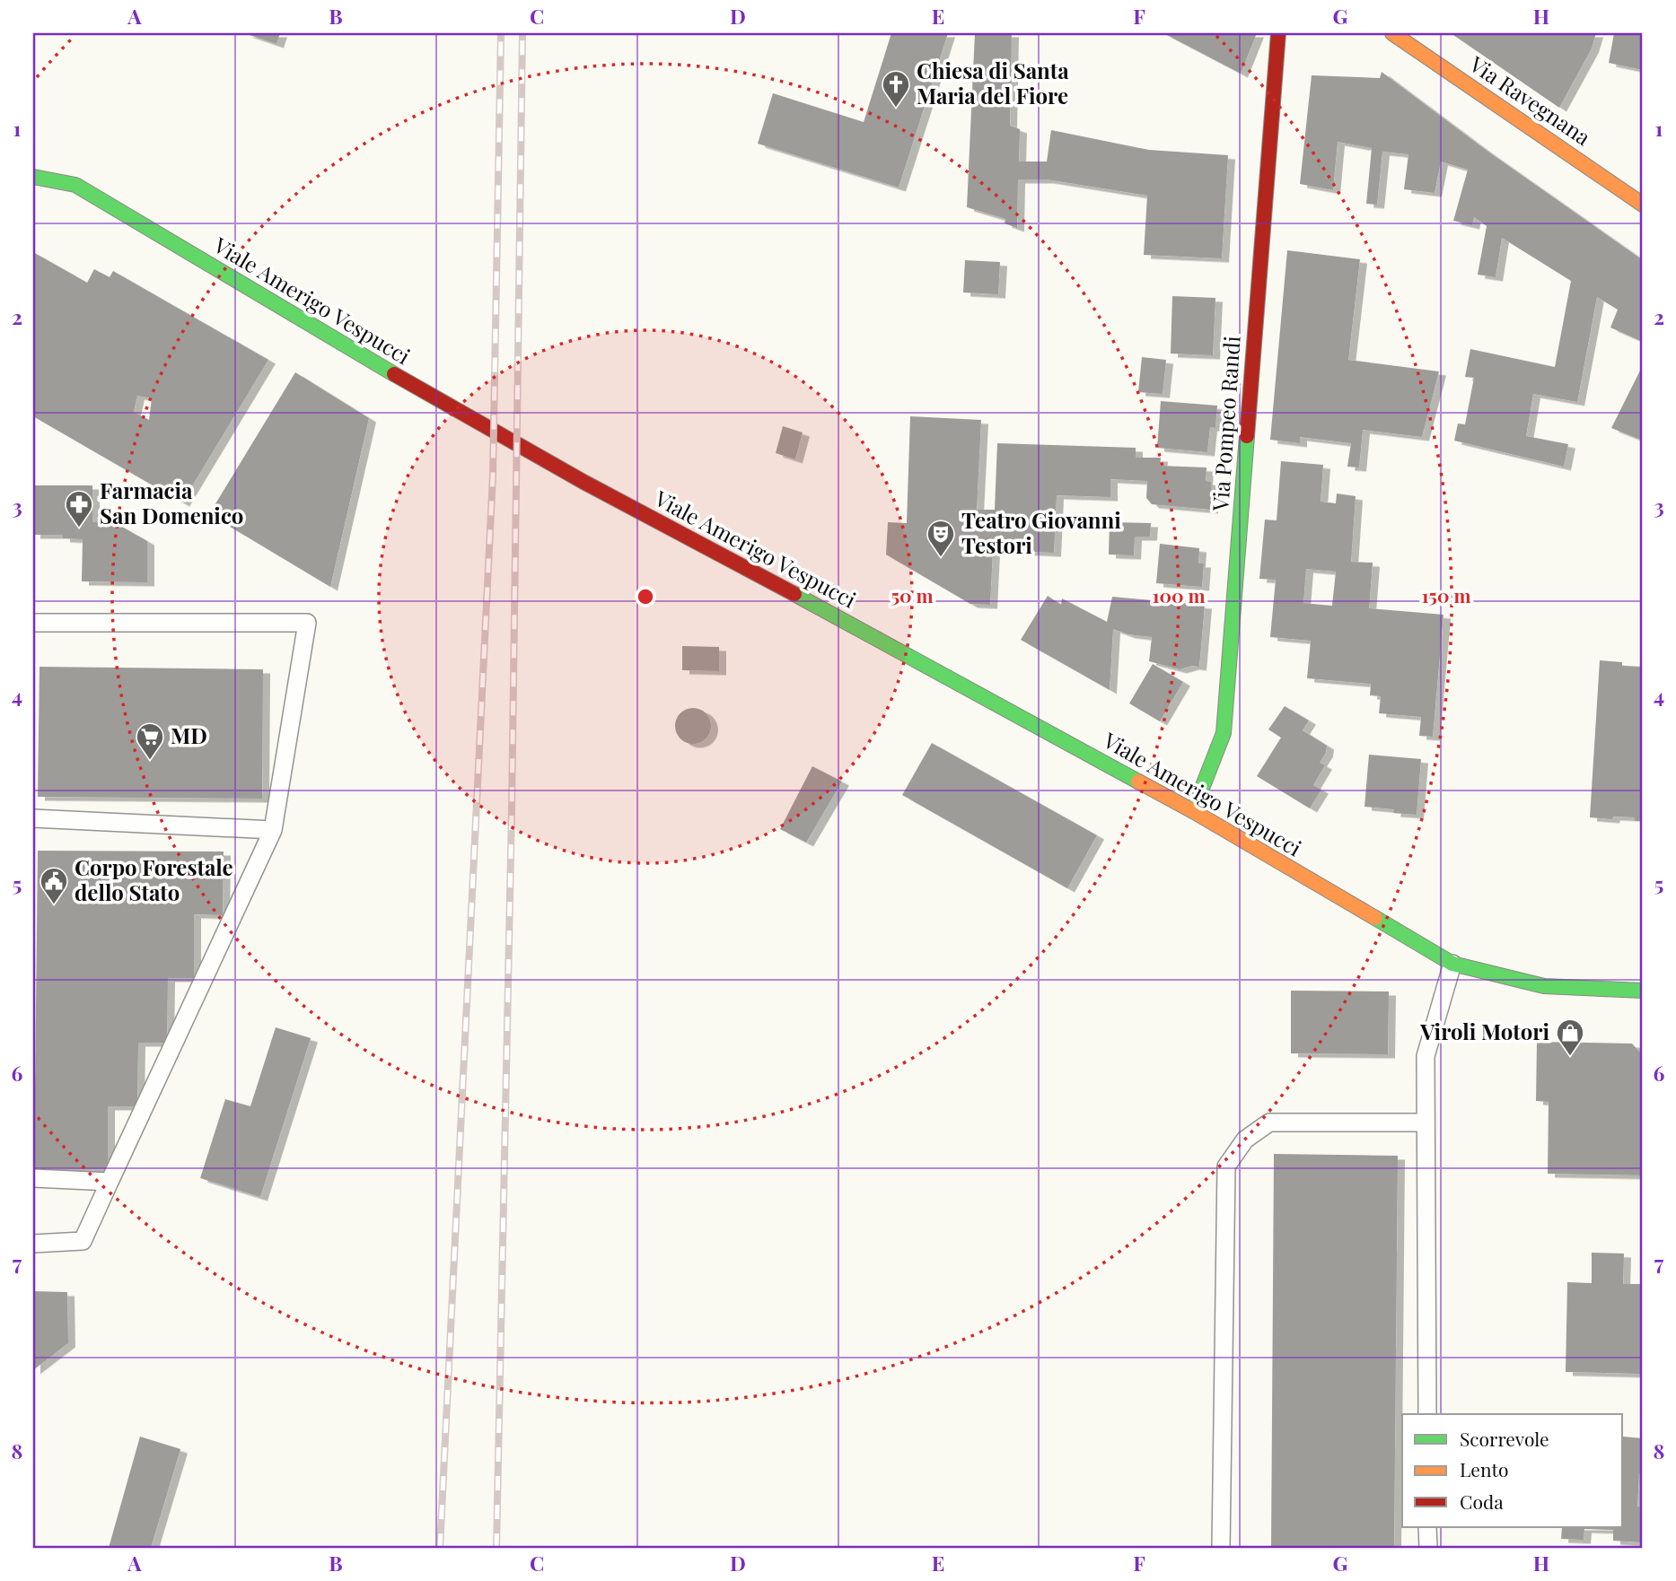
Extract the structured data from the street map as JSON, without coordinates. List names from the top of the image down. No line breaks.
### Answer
{"streets":{"main road":["Via Ravegnana","Viale Amerigo Vespucci","Via Pompeo Randi"]},"crossings":[["Viale Amerigo Vespucci","Via Pompeo Randi"]],"places":{"church":["Chiesa di Santa Maria del Fiore"],"pharmacy":["Farmacia San Domenico"],"theatre":["Teatro Giovanni Testori"],"supermarket":["MD"],"public building":["Corpo Forestale dello Stato"],"shop":["Viroli Motori"]},"legend":["Scorrevole","Lento","Coda"],"grid":{"columns":["A","B","C","D","E","F","G","H"],"rows":["1","2","3","4","5","6","7","8"]},"rings":["50 m","100 m","150 m"]}
